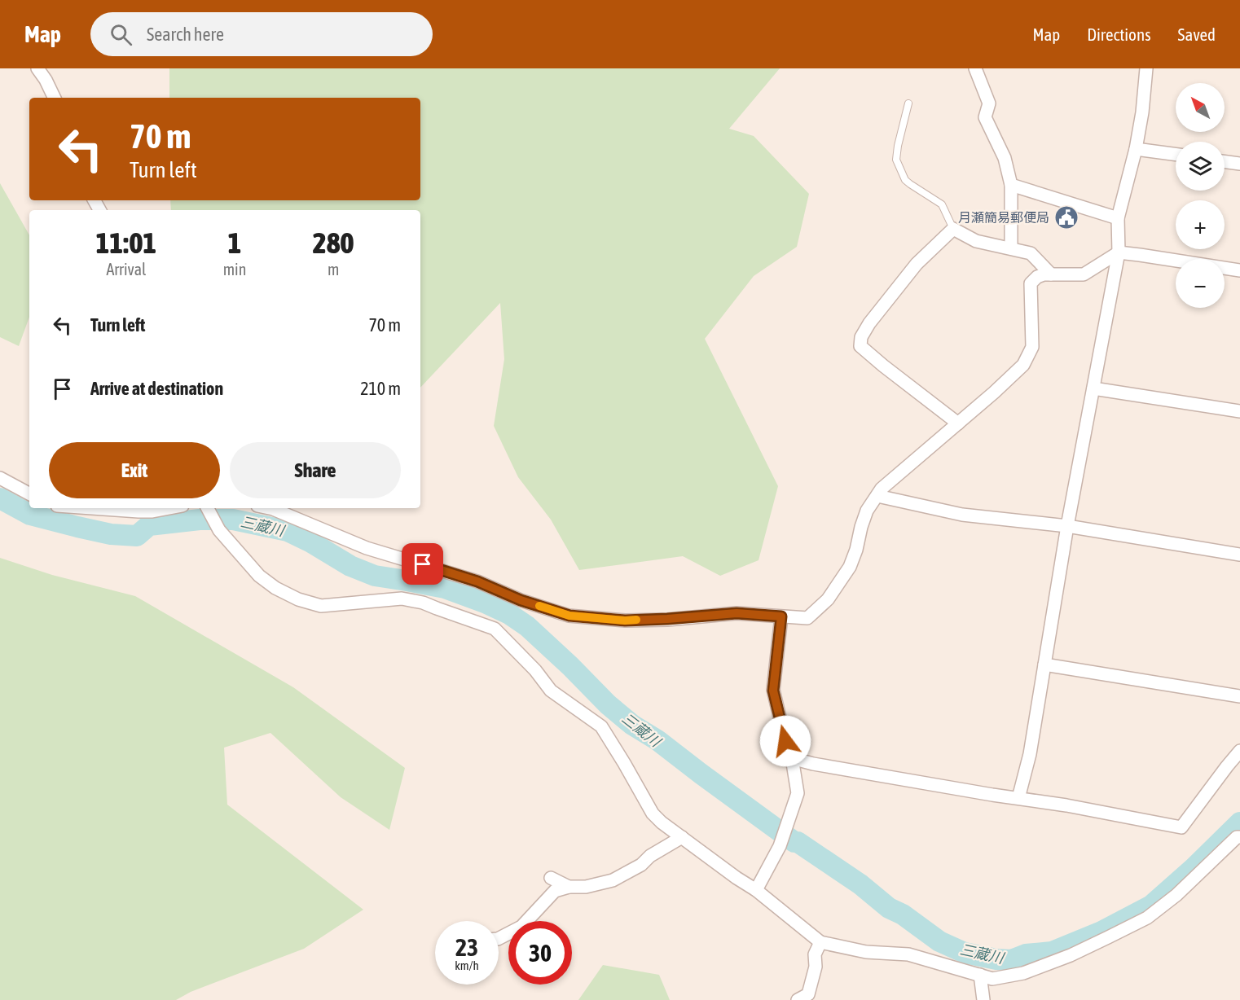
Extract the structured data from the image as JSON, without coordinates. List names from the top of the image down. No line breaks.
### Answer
{"water":["三蔵川"],"places":{"public building":["月瀬簡易郵便局"]},"north":"top left","page":{"header":"Map","search":"Search here","nav":["Map","Directions","Saved"],"map_buttons":["+","−"],"turn":["70 m","Turn left"],"eta":["11:01","Arrival","1","min","280","m"],"list":[{"name":"Turn left","value":"70 m"},{"name":"Arrive at destination","value":"210 m"}],"buttons":["Exit","Share"],"speed":"23 km/h","limit":"30"}}
